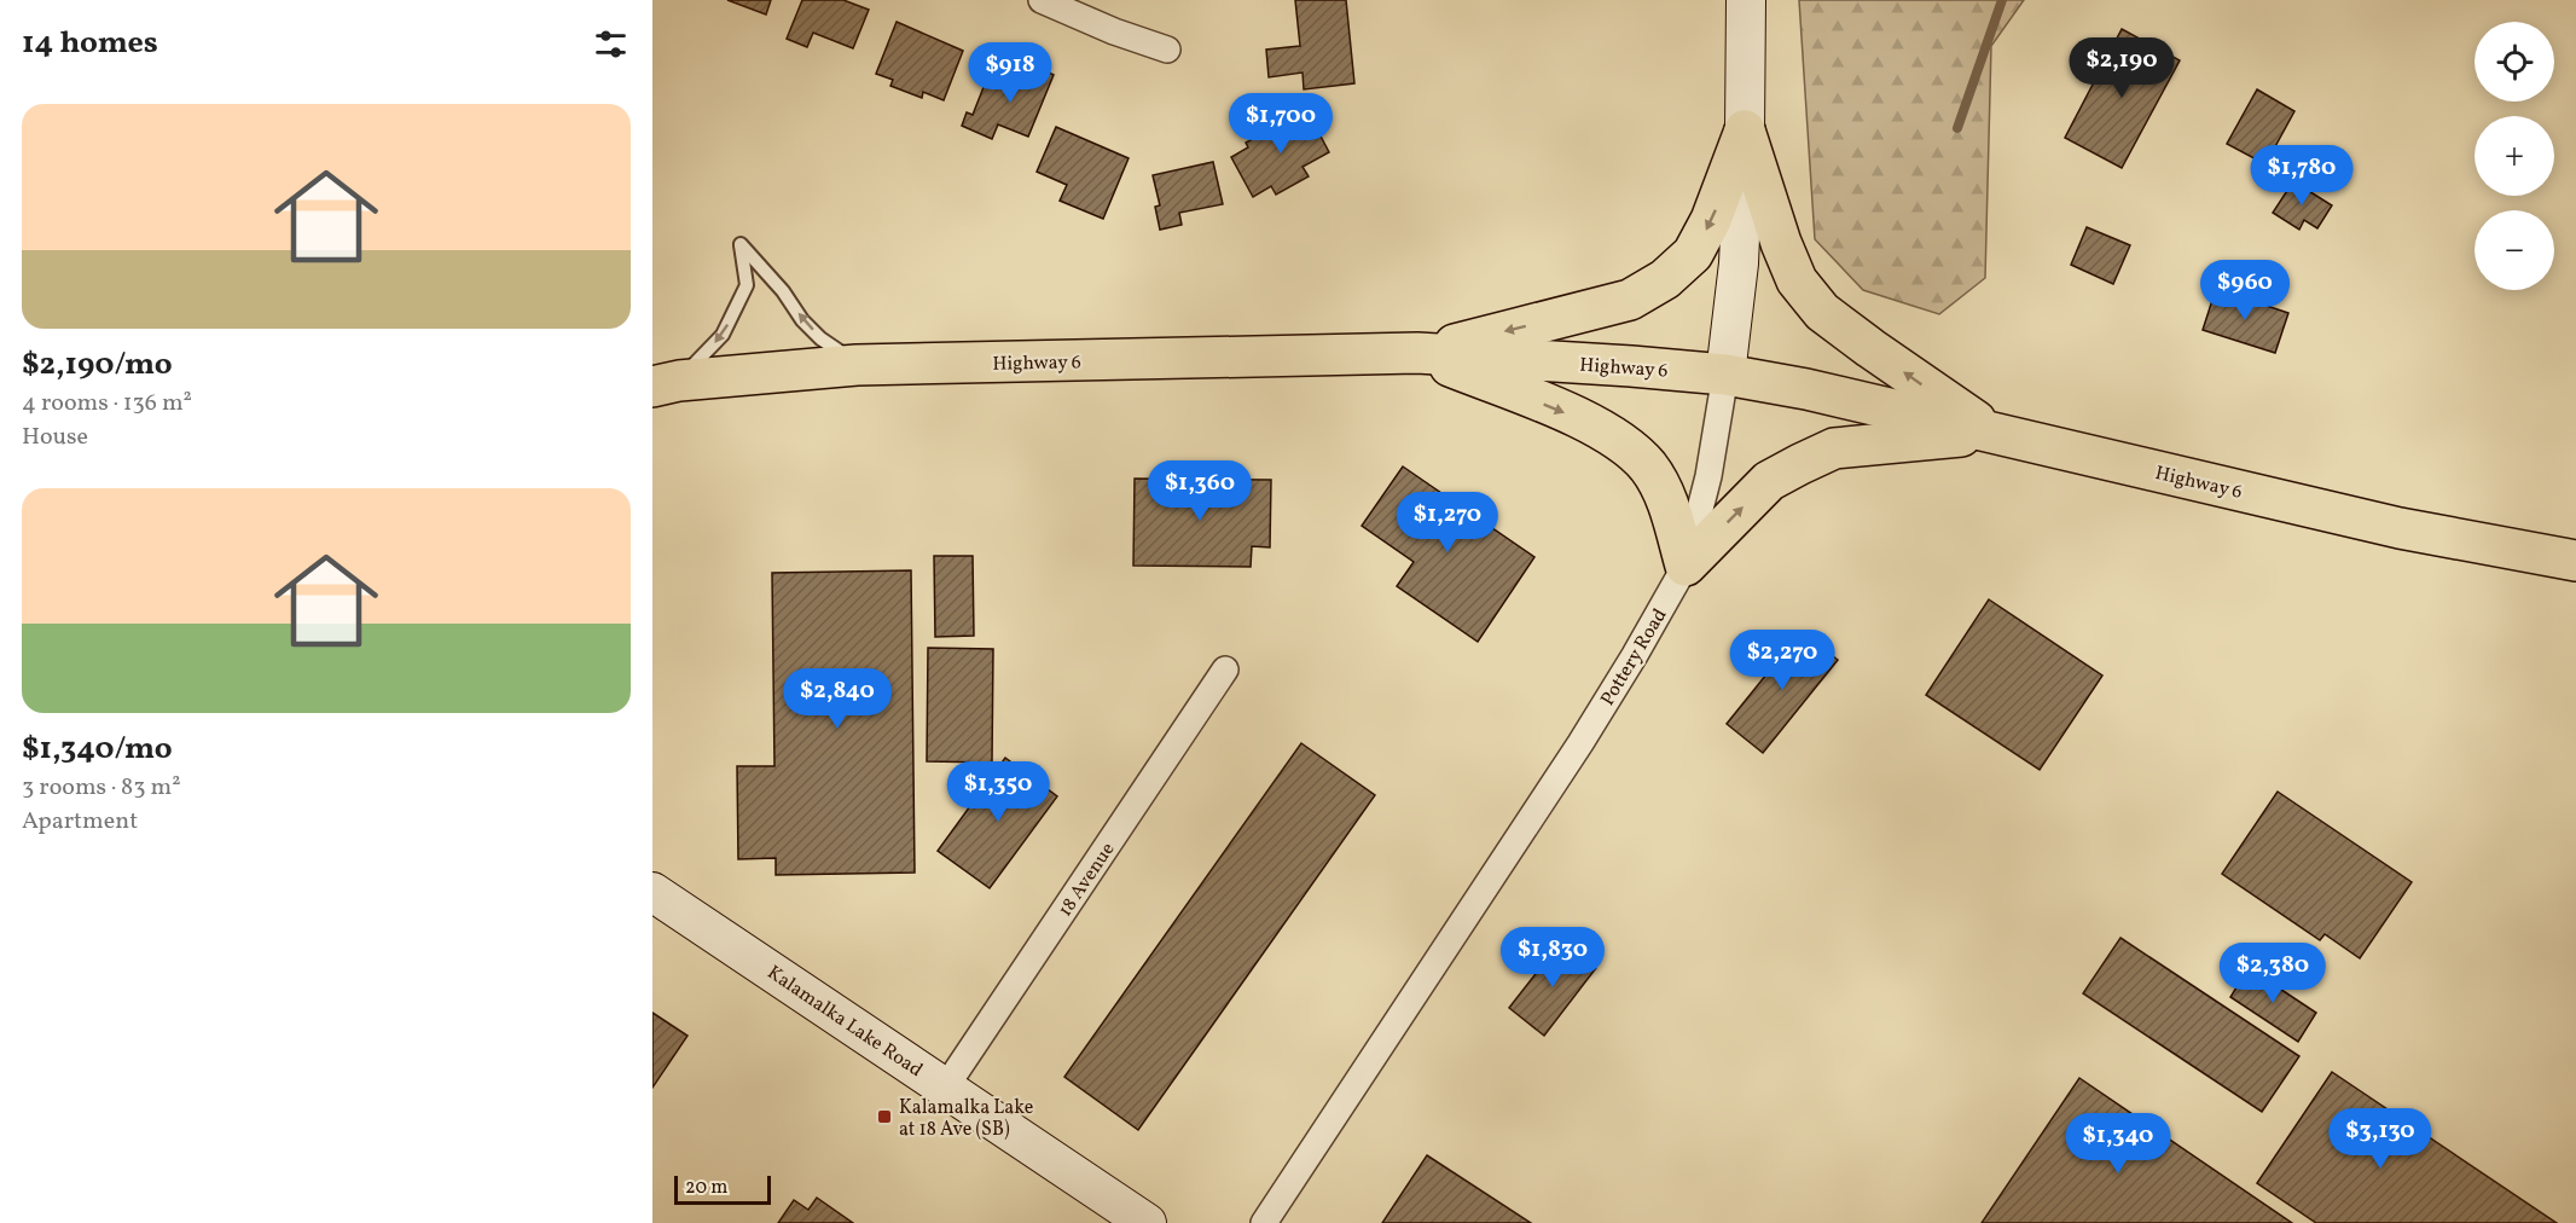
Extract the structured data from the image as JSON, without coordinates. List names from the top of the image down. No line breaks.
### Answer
{"streets":{"main road":["Highway 6","Pottery Road","Kalamalka Lake Road"],"street":["18 Avenue"]},"crossings":[["Highway 6","Pottery Road"],["18 Avenue","Kalamalka Lake Road"]],"places":{"transit":["Kalamalka Lake at 18 Ave (SB)"]},"scale_bar":"20 m","page":{"heading":"14 homes","map_buttons":["+","−"],"price":["$2,190","$918","$1,700","$1,780","$960","$1,360","$1,270","$2,270","$2,840","$1,350","$1,830","$2,380","$3,130","$1,340"],"list":[{"name":"$2,190/mo","note":"4 rooms · 136 m² · House"},{"name":"$1,340/mo","note":"3 rooms · 83 m² · Apartment"}],"scale":"20 m"}}
